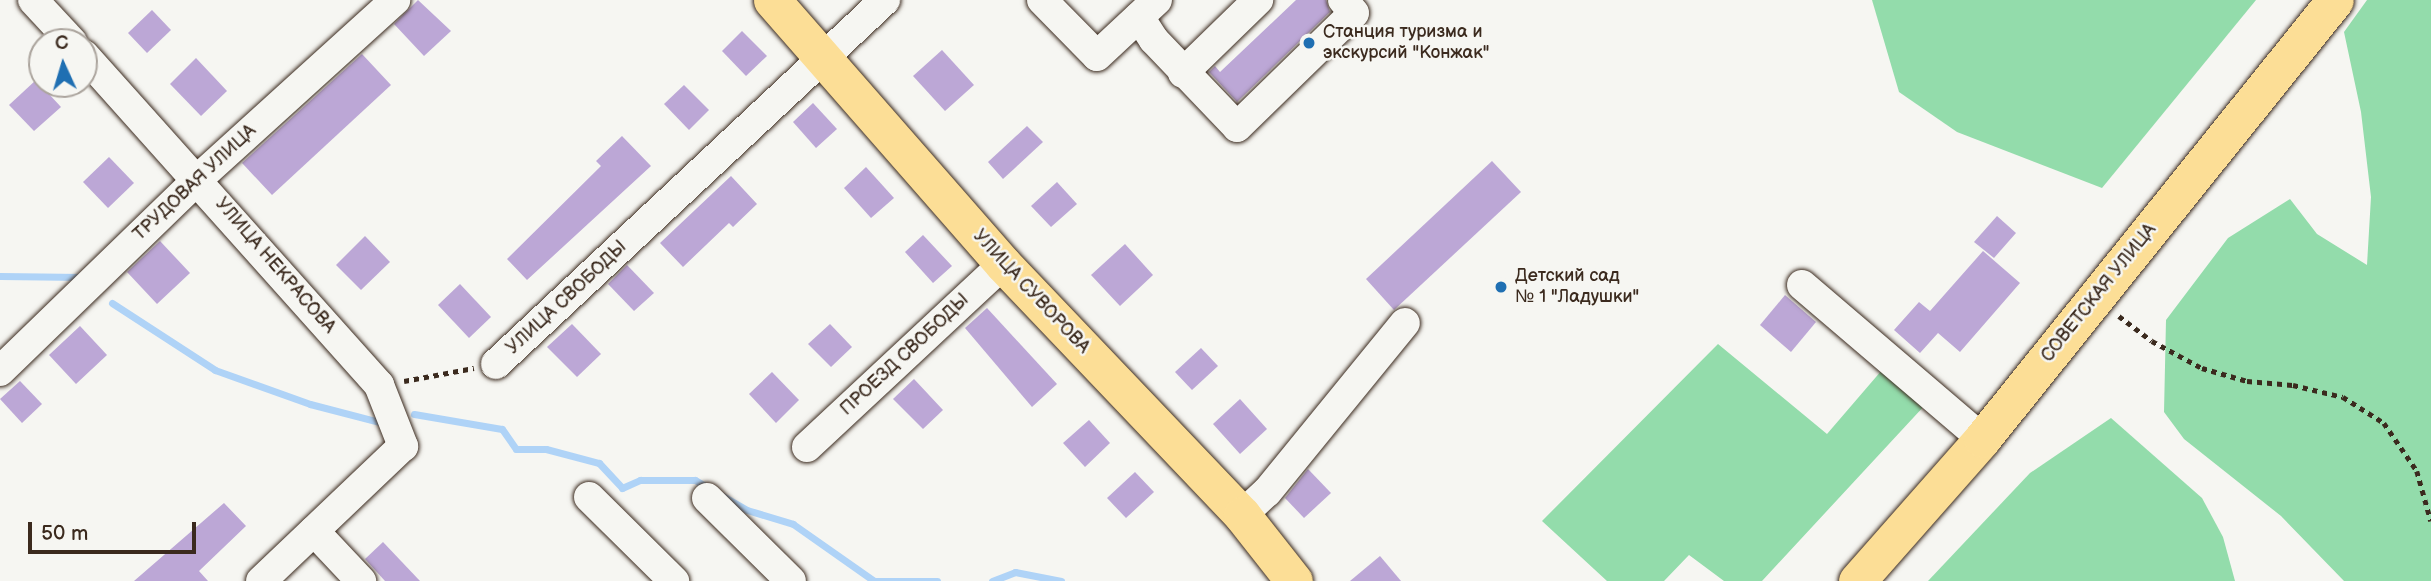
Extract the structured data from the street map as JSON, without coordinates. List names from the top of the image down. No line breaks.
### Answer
{"streets":{"main road":["УЛИЦА СУВОРОВА","СОВЕТСКАЯ УЛИЦА"],"street":["ТРУДОВАЯ УЛИЦА","УЛИЦА НЕКРАСОВА","УЛИЦА СВОБОДЫ","ПРОЕЗД СВОБОДЫ"]},"crossings":[["ТРУДОВАЯ УЛИЦА","УЛИЦА НЕКРАСОВА"],["УЛИЦА НЕКРАСОВА","УЛИЦА СВОБОДЫ"],["УЛИЦА СУВОРОВА","УЛИЦА СВОБОДЫ"],["УЛИЦА СУВОРОВА","ПРОЕЗД СВОБОДЫ"]],"places":["Станция туризма и экскурсий \"Конжак\"","Детский сад № 1 \"Ладушки\""],"scale_bar":"50 m","north":"top"}
